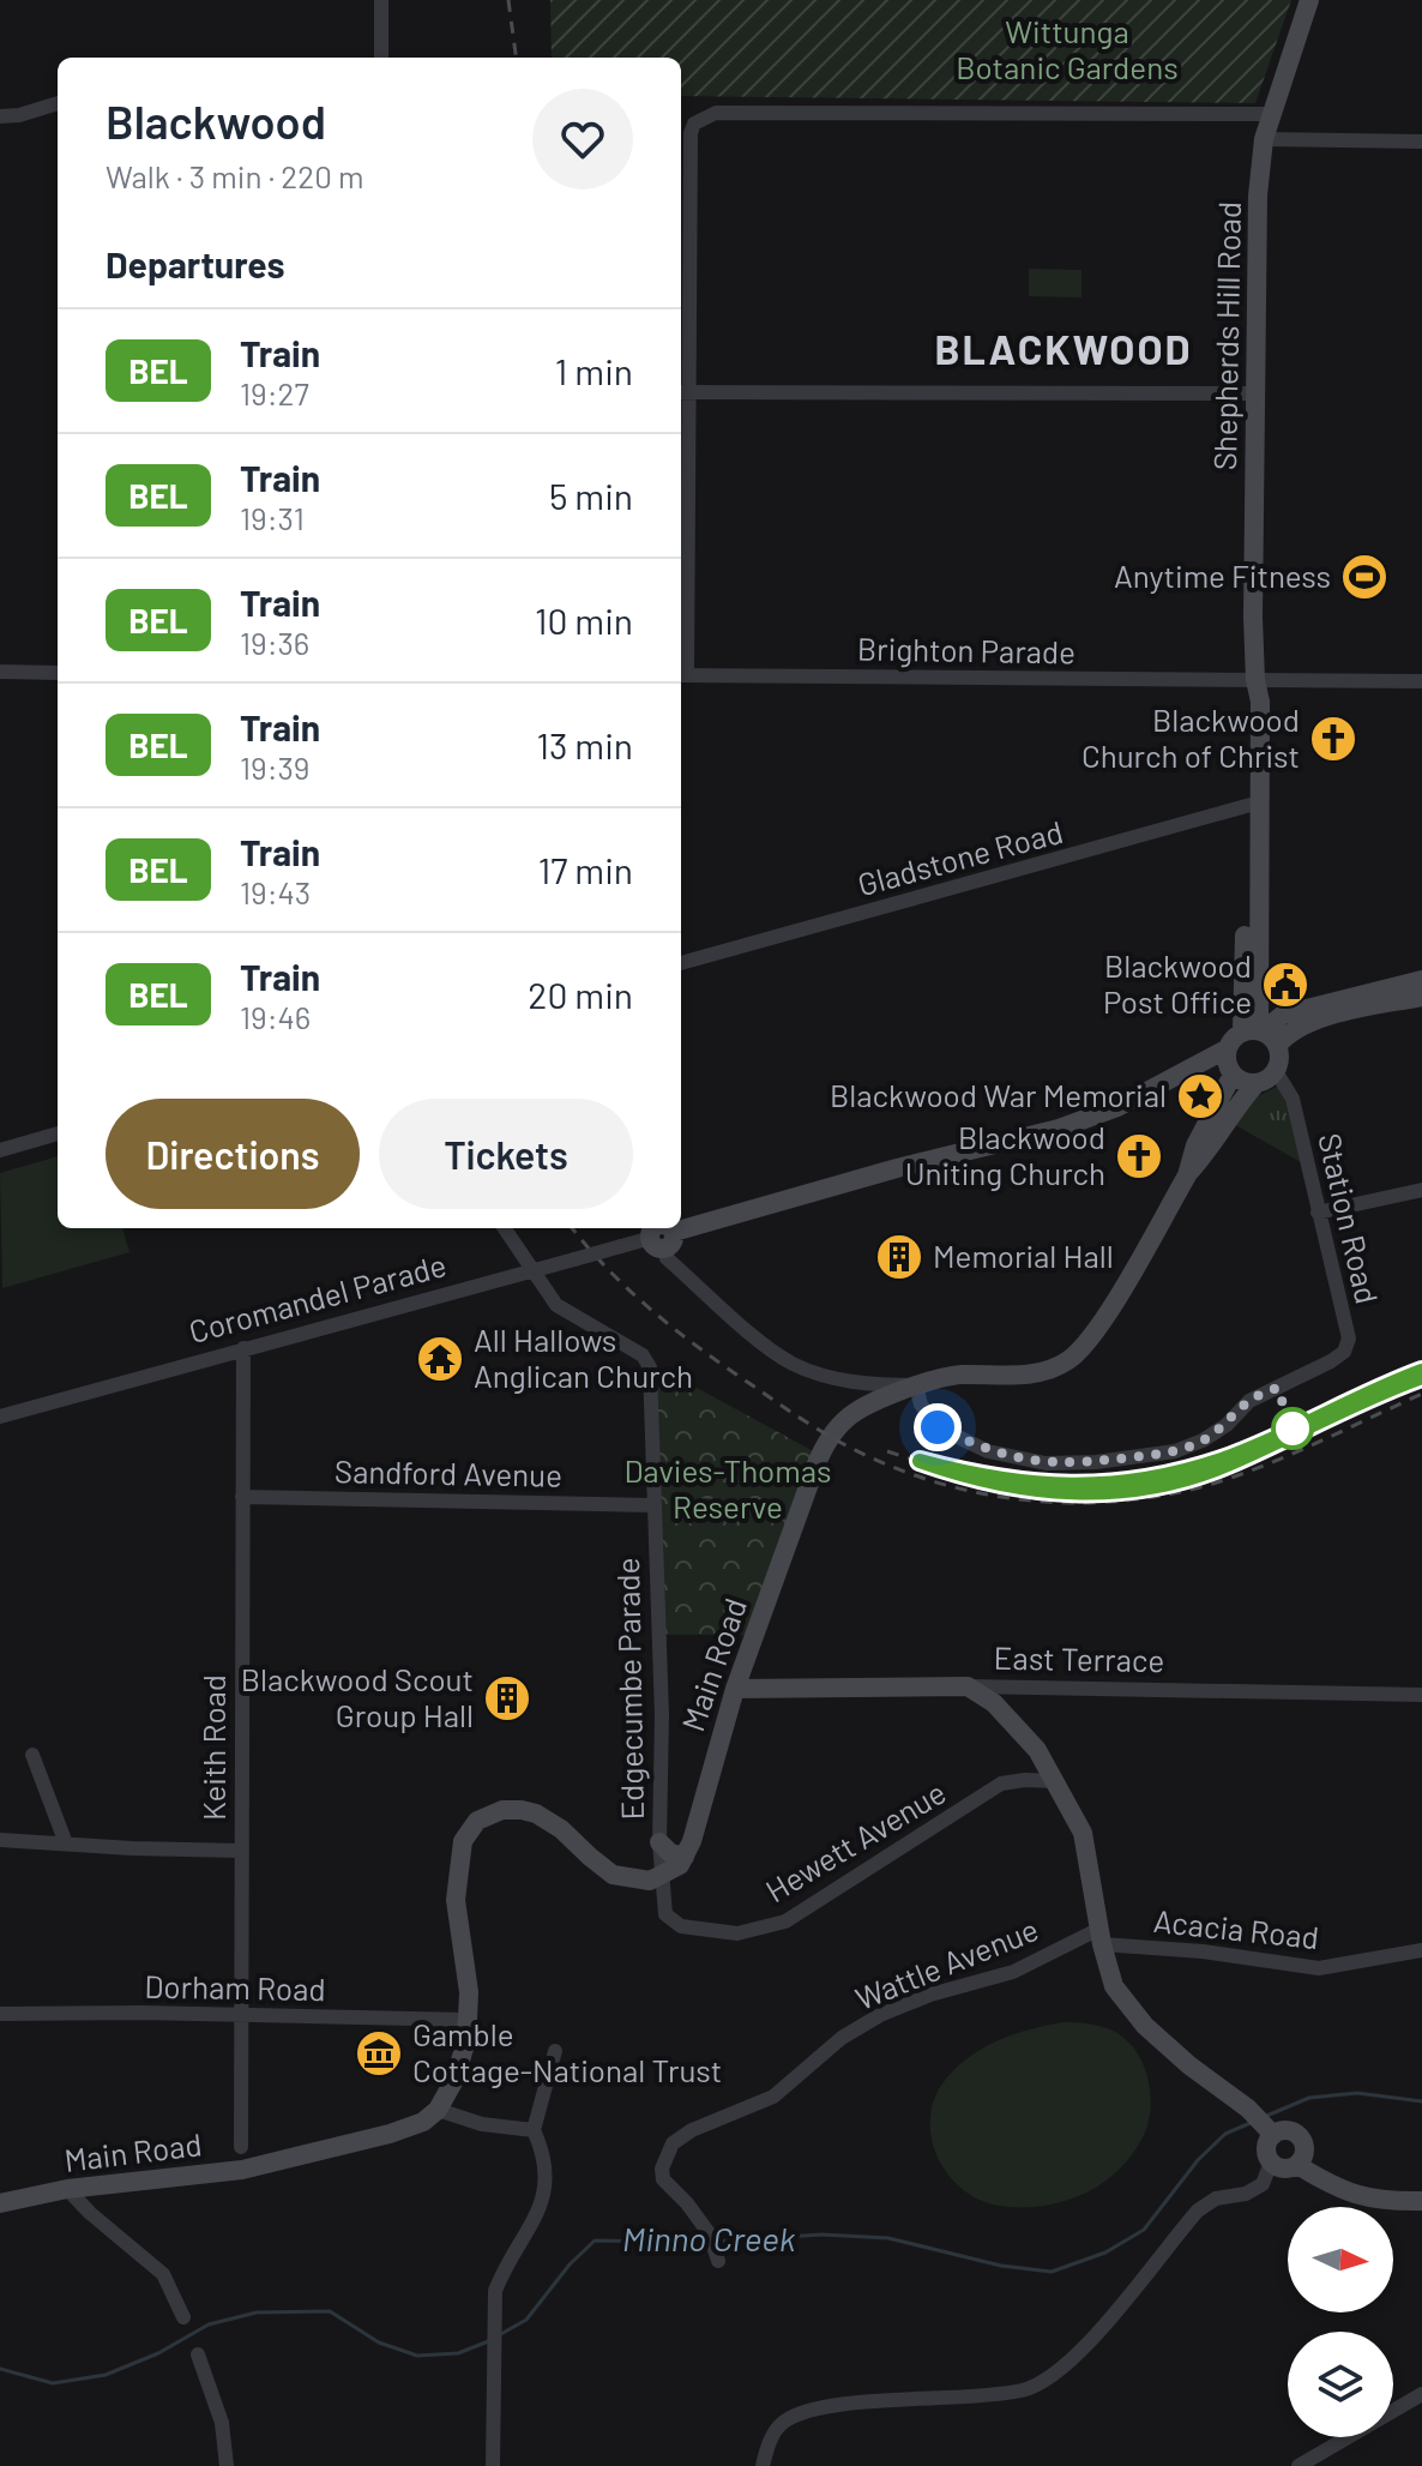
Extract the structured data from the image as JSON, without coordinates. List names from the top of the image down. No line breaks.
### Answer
{"streets":{"main road":["Shepherds Hill Road","Coromandel Parade","East Terrace","Main Road"],"street":["Brighton Parade","Gladstone Road","Station Road","Sandford Avenue","Edgecumbe Parade","Keith Road","Hewett Avenue","Acacia Road","Wattle Avenue","Dorham Road"]},"crossings":[["Shepherds Hill Road","Brighton Parade"],["Shepherds Hill Road","Gladstone Road"],["Shepherds Hill Road","Station Road"],["Shepherds Hill Road","Coromandel Parade"],["Shepherds Hill Road","Main Road"],["Station Road","Coromandel Parade"],["Station Road","Main Road"],["Coromandel Parade","Main Road"],["Coromandel Parade","Edgecumbe Parade"],["Coromandel Parade","Keith Road"],["Sandford Avenue","Edgecumbe Parade"],["Sandford Avenue","Keith Road"],["East Terrace","Main Road"],["Edgecumbe Parade","Hewett Avenue"],["Keith Road","Dorham Road"],["Acacia Road","Wattle Avenue"]],"districts":["BLACKWOOD"],"water":["Minno Creek"],"parks":["Wittunga Botanic Gardens","Davies-Thomas Reserve"],"places":{"sports":["Anytime Fitness"],"church":["Blackwood Church of Christ","Blackwood Uniting Church"],"public building":["Blackwood Post Office"],"place":["Blackwood War Memorial"],"building":["Memorial Hall","Blackwood Scout Group Hall"],"temple":["All Hallows Anglican Church"],"museum":["Gamble Cottage-National Trust"]},"north":"right","page":{"heading":[["Blackwood","Walk · 3 min · 220 m"],"Departures"],"list":[{"mark":"BEL","name":"Train","note":"19:27","value":"1 min"},{"mark":"BEL","name":"Train","note":"19:31","value":"5 min"},{"mark":"BEL","name":"Train","note":"19:36","value":"10 min"},{"mark":"BEL","name":"Train","note":"19:39","value":"13 min"},{"mark":"BEL","name":"Train","note":"19:43","value":"17 min"},{"mark":"BEL","name":"Train","note":"19:46","value":"20 min"}],"buttons":["Directions","Tickets"]}}
